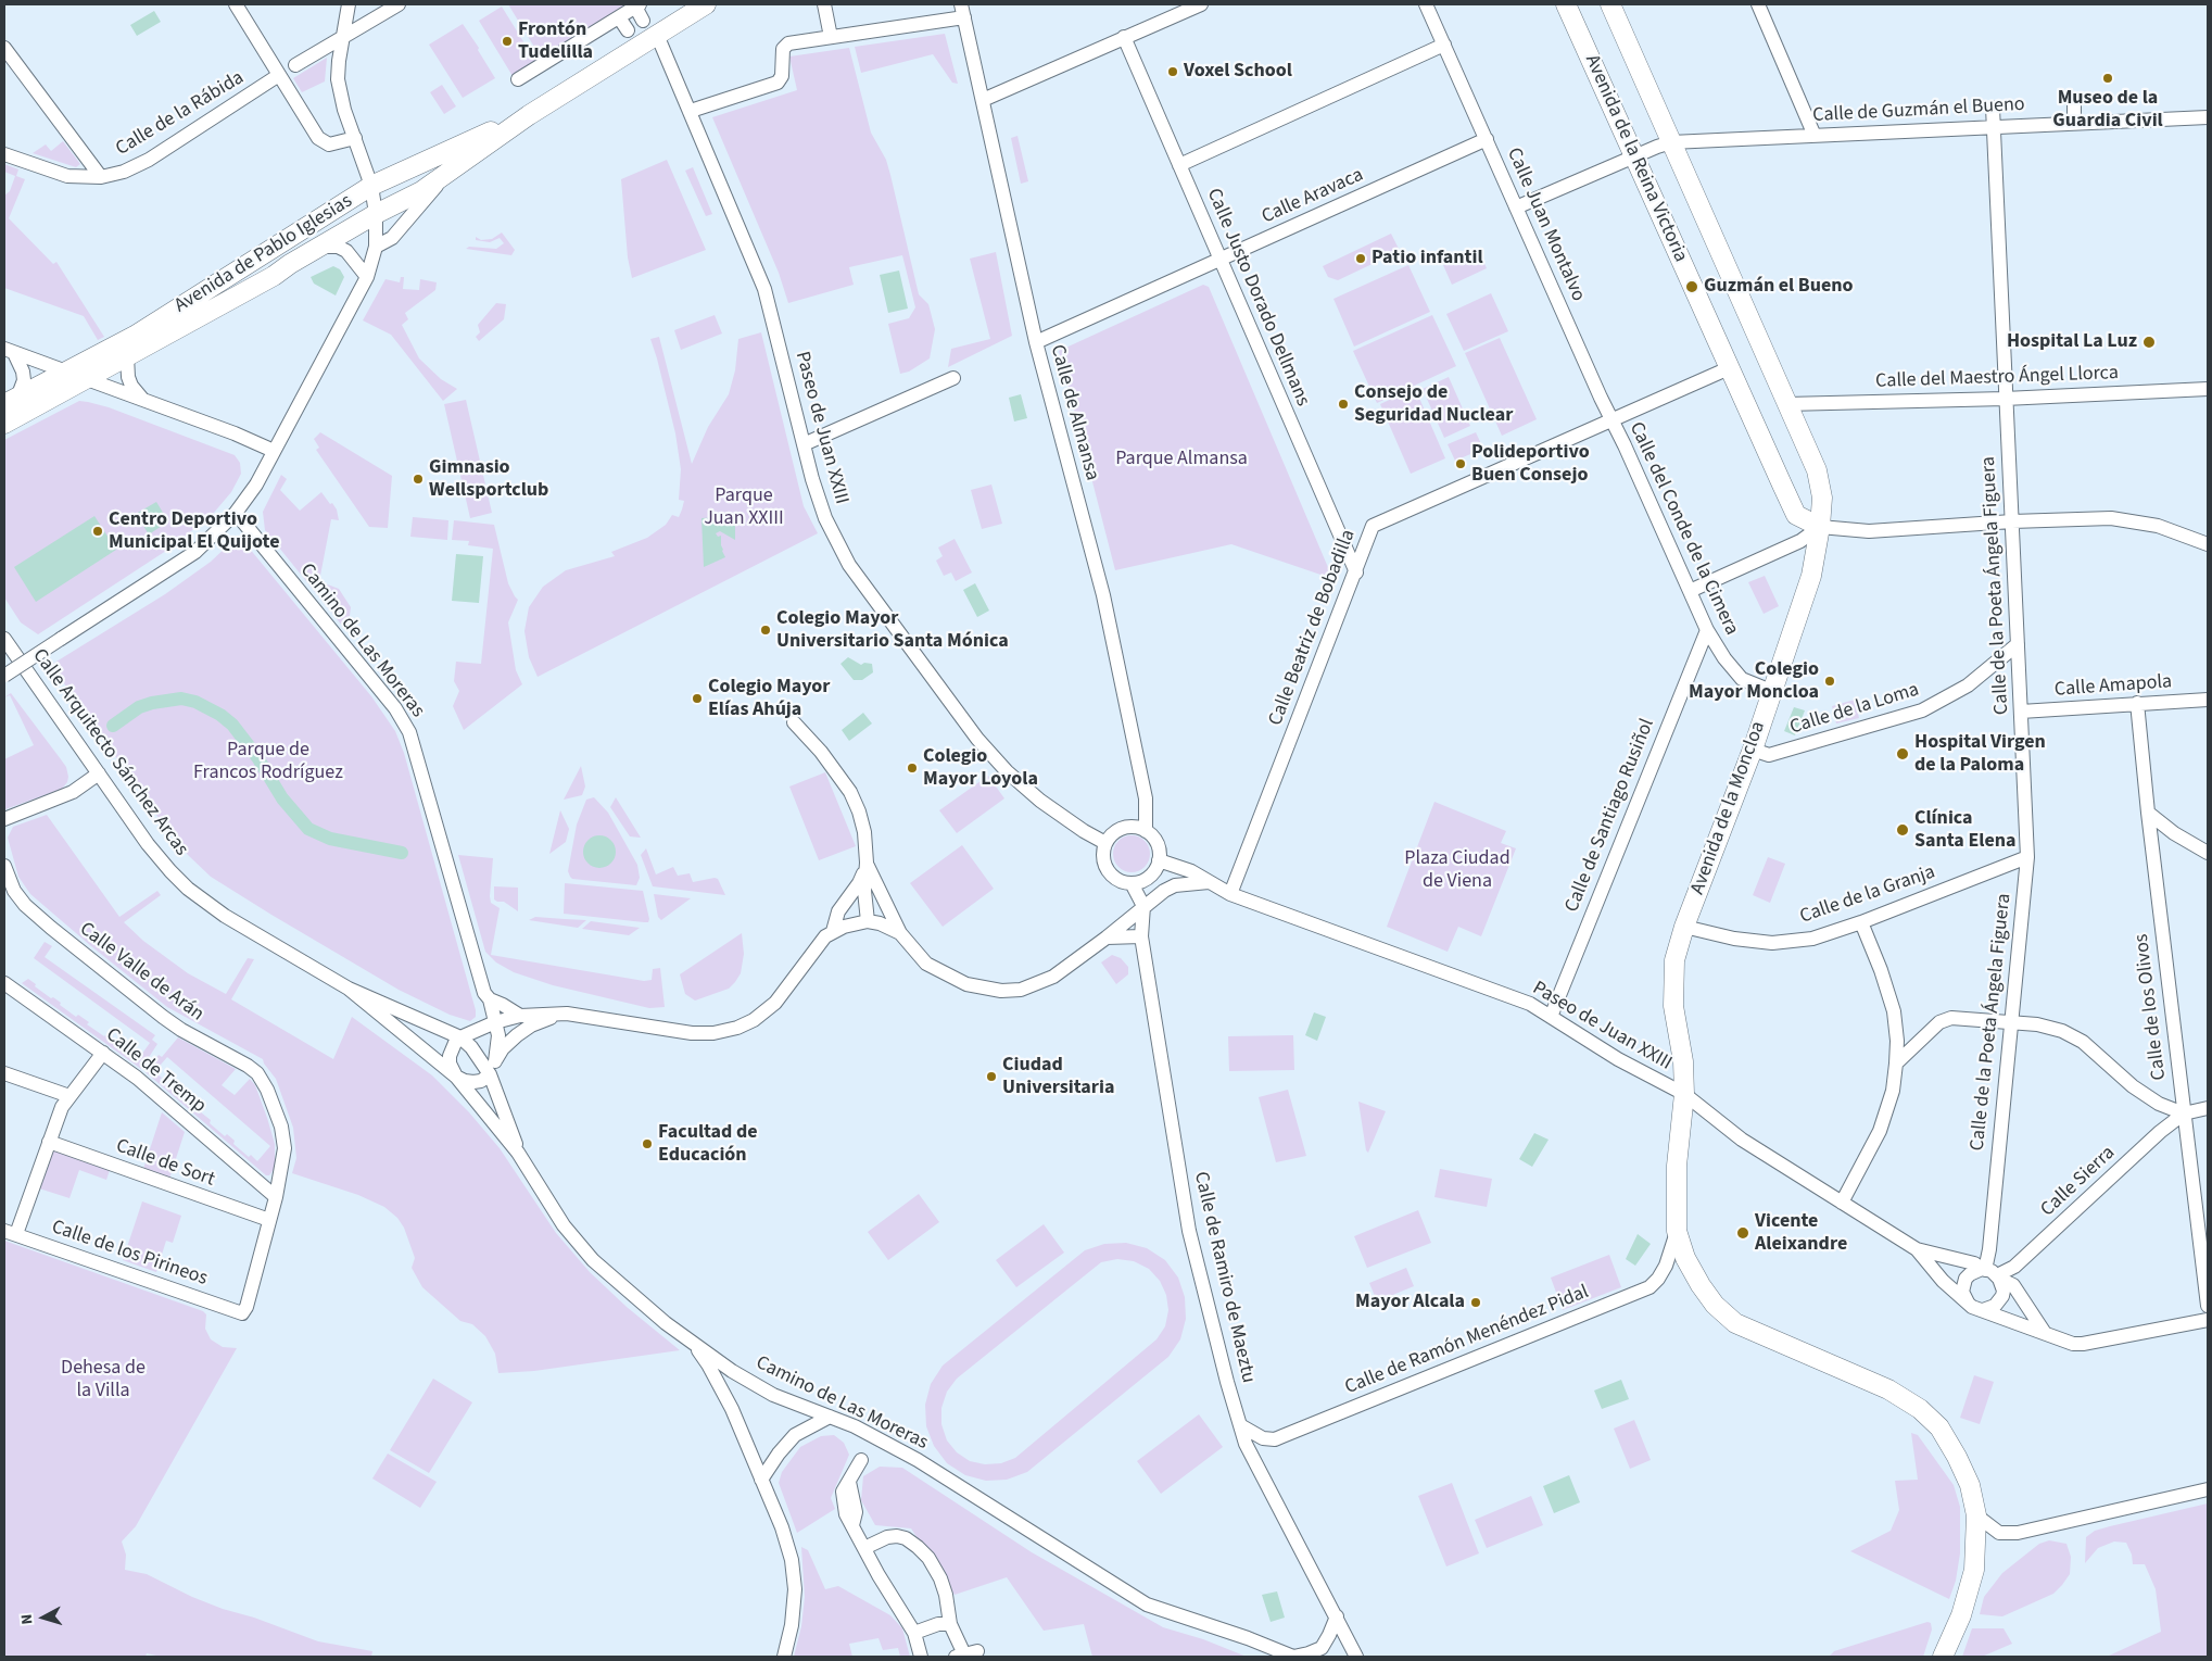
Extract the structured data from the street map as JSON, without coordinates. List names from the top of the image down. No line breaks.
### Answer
{"streets":{"street":["Calle de Guzmán el Bueno","Calle de la Rábida","Avenida de la Reina Victoria","Calle Aravaca","Calle Juan Montalvo","Avenida de Pablo Iglesias","Calle Justo Dorado Dellmans","Calle del Maestro Ángel Llorca","Calle de Almansa","Paseo de Juan XXIII","Calle del Conde de la Cimera","Calle de la Poeta Ángela Figuera","Calle Beatriz de Bobadilla","Camino de Las Moreras","Calle Amapola","Calle de la Loma","Calle Arquitecto Sánchez Arcas","Avenida de la Moncloa","Calle de Santiago Rusiñol","Calle de la Granja","Calle Valle de Arán","Calle de los Olivos","Calle de Tremp","Calle de Sort","Calle Sierra","Calle de los Pirineos","Calle de Ramiro de Maeztu","Calle de Ramón Menéndez Pidal"]},"crossings":[["Calle de Guzmán el Bueno","Avenida de la Reina Victoria"],["Calle de Guzmán el Bueno","Calle Juan Montalvo"],["Calle de Guzmán el Bueno","Calle de la Poeta Ángela Figuera"],["Avenida de la Reina Victoria","Calle del Maestro Ángel Llorca"],["Avenida de la Reina Victoria","Calle Beatriz de Bobadilla"],["Avenida de la Reina Victoria","Avenida de la Moncloa"],["Calle Aravaca","Calle Juan Montalvo"],["Calle Aravaca","Calle Justo Dorado Dellmans"],["Calle Aravaca","Calle de Almansa"],["Calle Juan Montalvo","Calle del Conde de la Cimera"],["Calle Juan Montalvo","Calle Beatriz de Bobadilla"],["Avenida de Pablo Iglesias","Paseo de Juan XXIII"],["Calle Justo Dorado Dellmans","Calle Beatriz de Bobadilla"],["Calle del Maestro Ángel Llorca","Calle de la Poeta Ángela Figuera"],["Calle de Almansa","Paseo de Juan XXIII"],["Paseo de Juan XXIII","Calle Beatriz de Bobadilla"],["Paseo de Juan XXIII","Avenida de la Moncloa"],["Paseo de Juan XXIII","Calle de Santiago Rusiñol"],["Calle del Conde de la Cimera","Calle Beatriz de Bobadilla"],["Calle del Conde de la Cimera","Avenida de la Moncloa"],["Calle del Conde de la Cimera","Calle de Santiago Rusiñol"],["Calle de la Poeta Ángela Figuera","Calle Amapola"],["Calle de la Poeta Ángela Figuera","Calle de la Loma"],["Calle de la Poeta Ángela Figuera","Calle de la Granja"],["Calle de la Poeta Ángela Figuera","Calle Sierra"],["Camino de Las Moreras","Calle Arquitecto Sánchez Arcas"],["Camino de Las Moreras","Calle de Ramiro de Maeztu"],["Calle Amapola","Calle de los Olivos"],["Calle de la Loma","Avenida de la Moncloa"],["Avenida de la Moncloa","Calle de la Granja"],["Avenida de la Moncloa","Calle de Ramón Menéndez Pidal"],["Calle Valle de Arán","Calle de Tremp"],["Calle Valle de Arán","Calle de Sort"],["Calle Valle de Arán","Calle de los Pirineos"],["Calle de los Olivos","Calle Sierra"],["Calle de Ramiro de Maeztu","Calle de Ramón Menéndez Pidal"]],"parks":["Parque Almansa","Parque Juan XXIII","Parque de Francos Rodríguez","Plaza Ciudad de Viena","Dehesa de la Villa"],"places":["Frontón Tudelilla","Voxel School","Museo de la Guardia Civil","Patio infantil","Guzmán el Bueno","Hospital La Luz","Consejo de Seguridad Nuclear","Polideportivo Buen Consejo","Gimnasio Wellsportclub","Centro Deportivo Municipal El Quijote","Colegio Mayor Universitario Santa Mónica","Colegio Mayor Moncloa","Colegio Mayor Elías Ahúja","Hospital Virgen de la Paloma","Colegio Mayor Loyola","Clínica Santa Elena","Ciudad Universitaria","Facultad de Educación","Vicente Aleixandre","Mayor Alcala"],"north":"left"}
